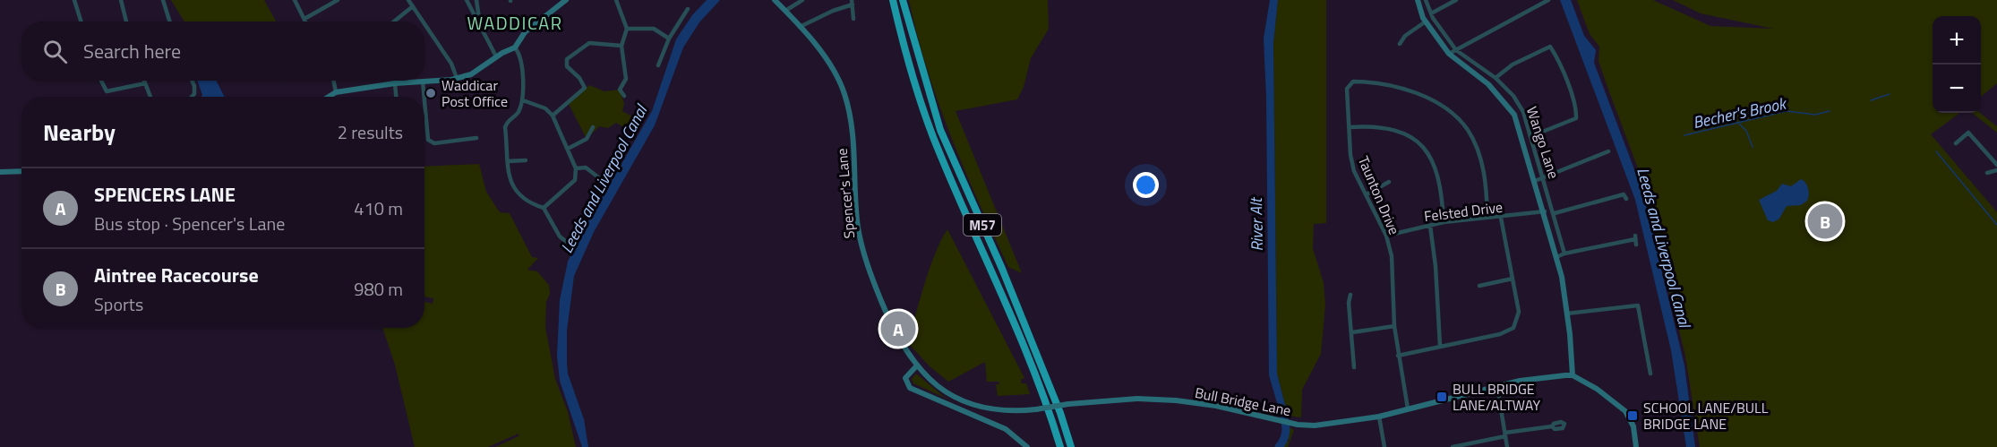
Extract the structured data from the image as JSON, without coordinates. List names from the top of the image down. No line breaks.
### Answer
{"streets":{"highway":["M57"],"street":["Wango Lane","Spencer's Lane","Taunton Drive","Felsted Drive","Bull Bridge Lane"]},"crossings":[["Wango Lane","Felsted Drive"],["Wango Lane","Bull Bridge Lane"],["Spencer's Lane","Bull Bridge Lane"],["Taunton Drive","Felsted Drive"],["Taunton Drive","Bull Bridge Lane"]],"districts":["WADDICAR"],"water":["Becher's Brook","Leeds and Liverpool Canal","River Alt"],"places":{"other":["Waddicar Post Office"],"transit":["BULL BRIDGE LANE/ALTWAY","SCHOOL LANE/BULL BRIDGE LANE"]},"page":{"map_buttons":["+","−"],"search":"Search here","heading":["Nearby","2 results"],"list":[{"mark":"A","name":"SPENCERS LANE","note":"Bus stop · Spencer's Lane","value":"410 m"},{"mark":"B","name":"Aintree Racecourse","note":"Sports","value":"980 m"}],"pins":["B","A"]}}
